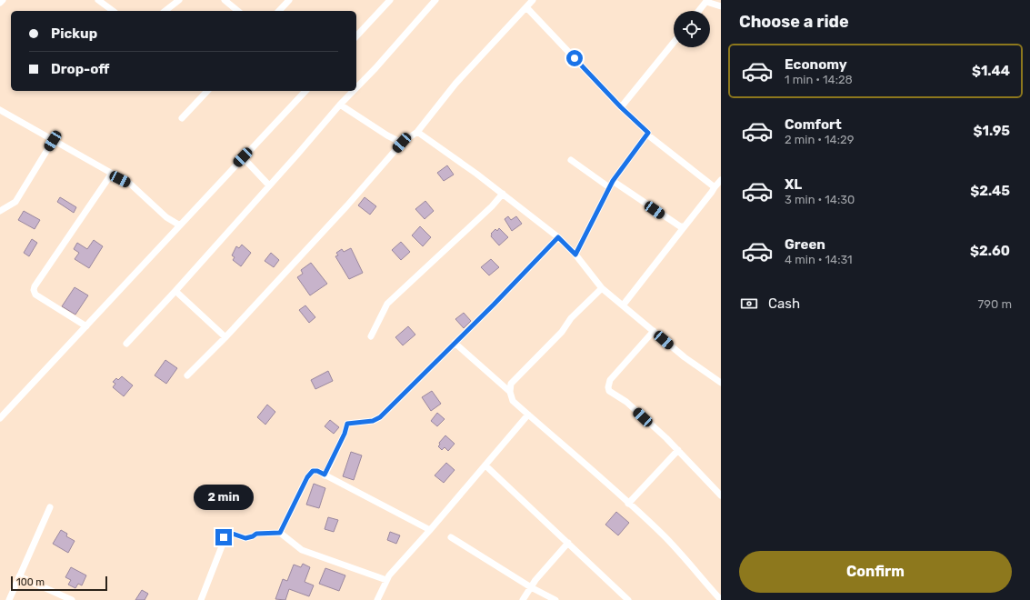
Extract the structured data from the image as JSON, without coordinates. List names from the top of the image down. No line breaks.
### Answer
{"scale_bar":"100 m","page":{"heading":"Choose a ride","banner":["Pickup","Drop-off"],"list":[{"name":"Economy","note":"1 min · 14:28","value":"$1.44"},{"name":"Comfort","note":"2 min · 14:29","value":"$1.95"},{"name":"XL","note":"3 min · 14:30","value":"$2.45"},{"name":"Green","note":"4 min · 14:31","value":"$2.60"}],"pay":["Cash","790 m"],"bubble":"2 min","buttons":"Confirm","scale":"100 m"}}
